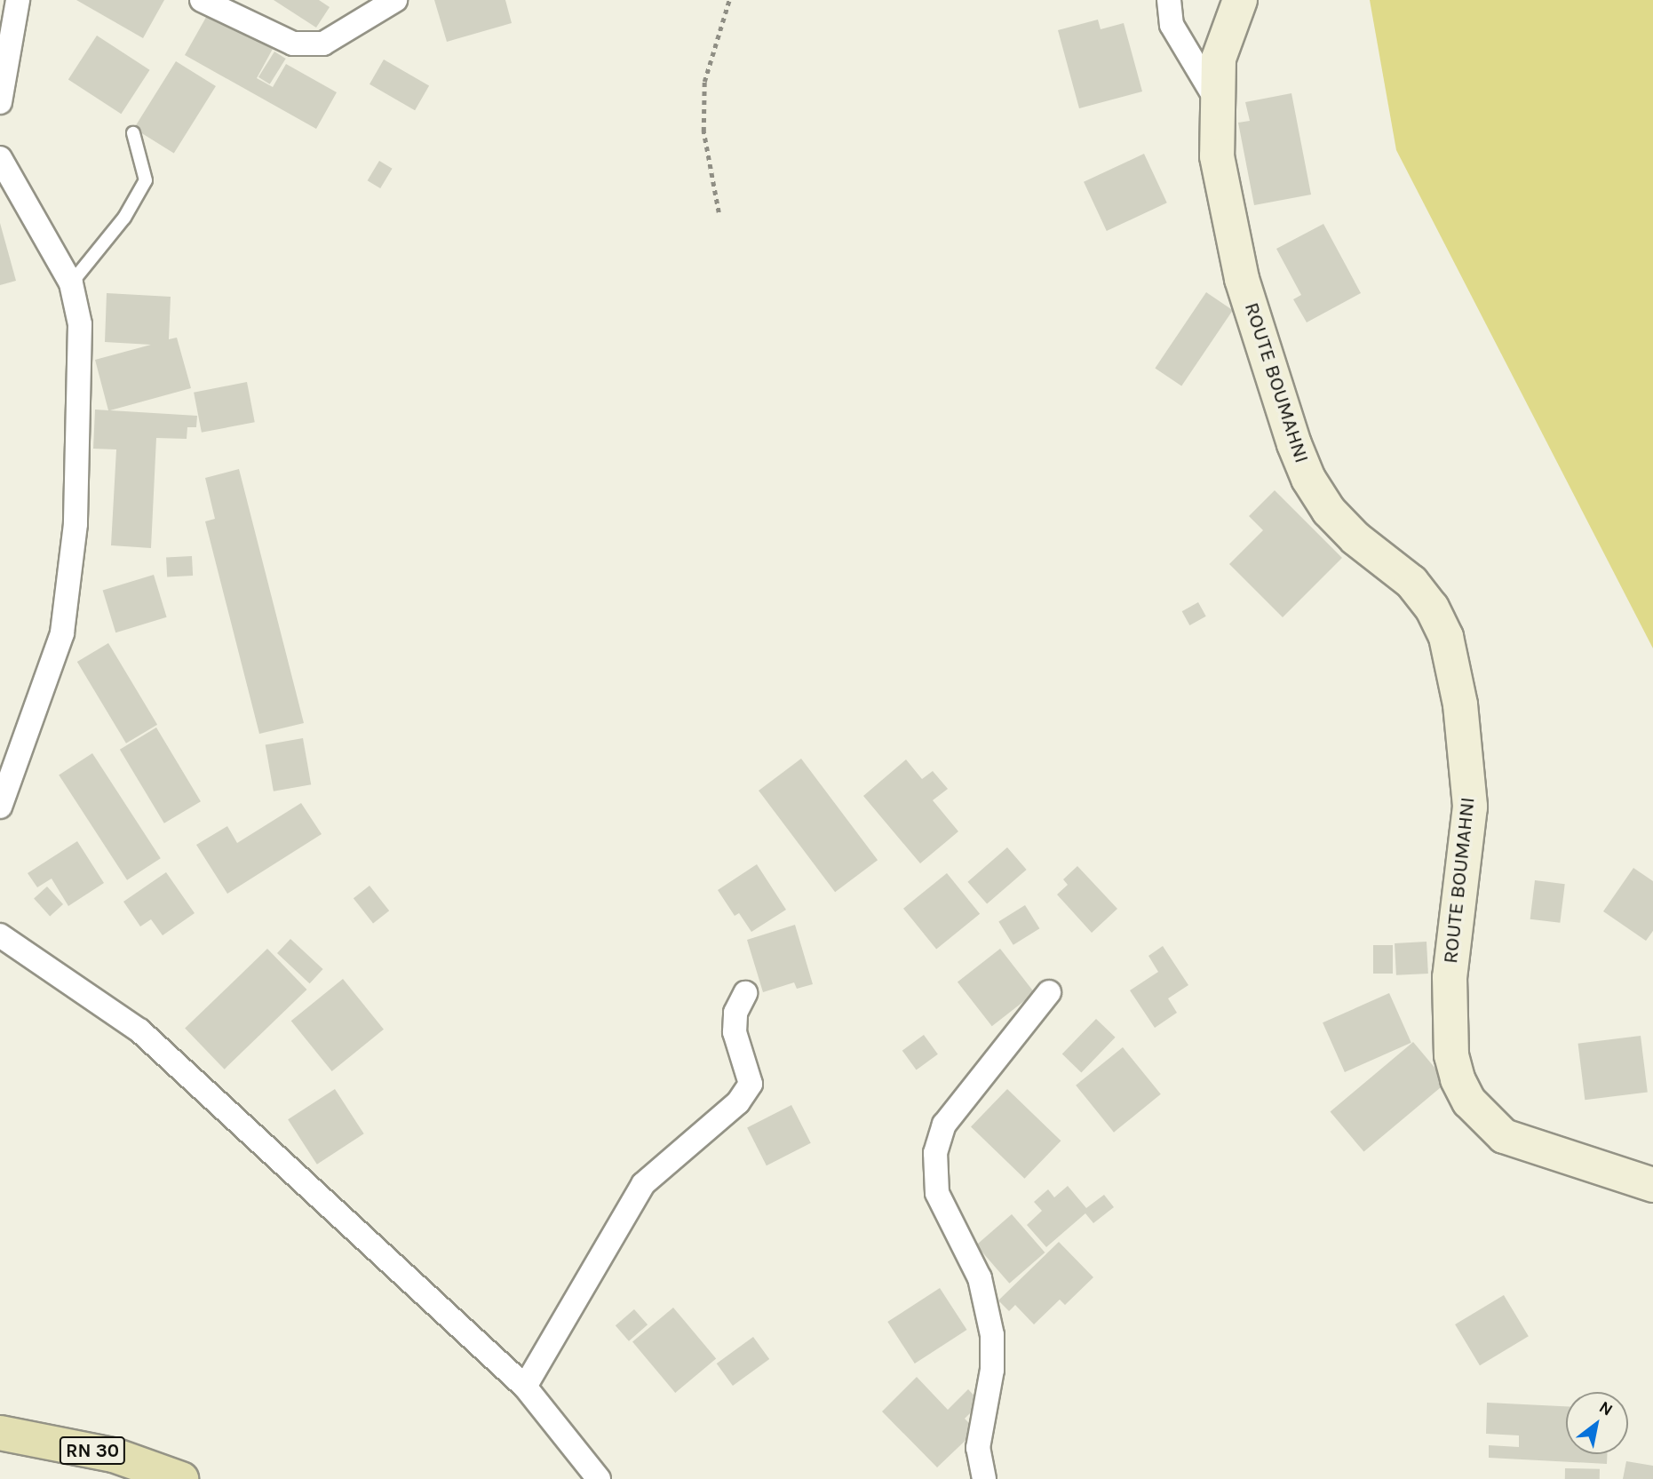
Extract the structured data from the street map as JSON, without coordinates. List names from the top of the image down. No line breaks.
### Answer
{"streets":{"main road":["ROUTE BOUMAHNI","RN 30"]},"north":"top right"}
